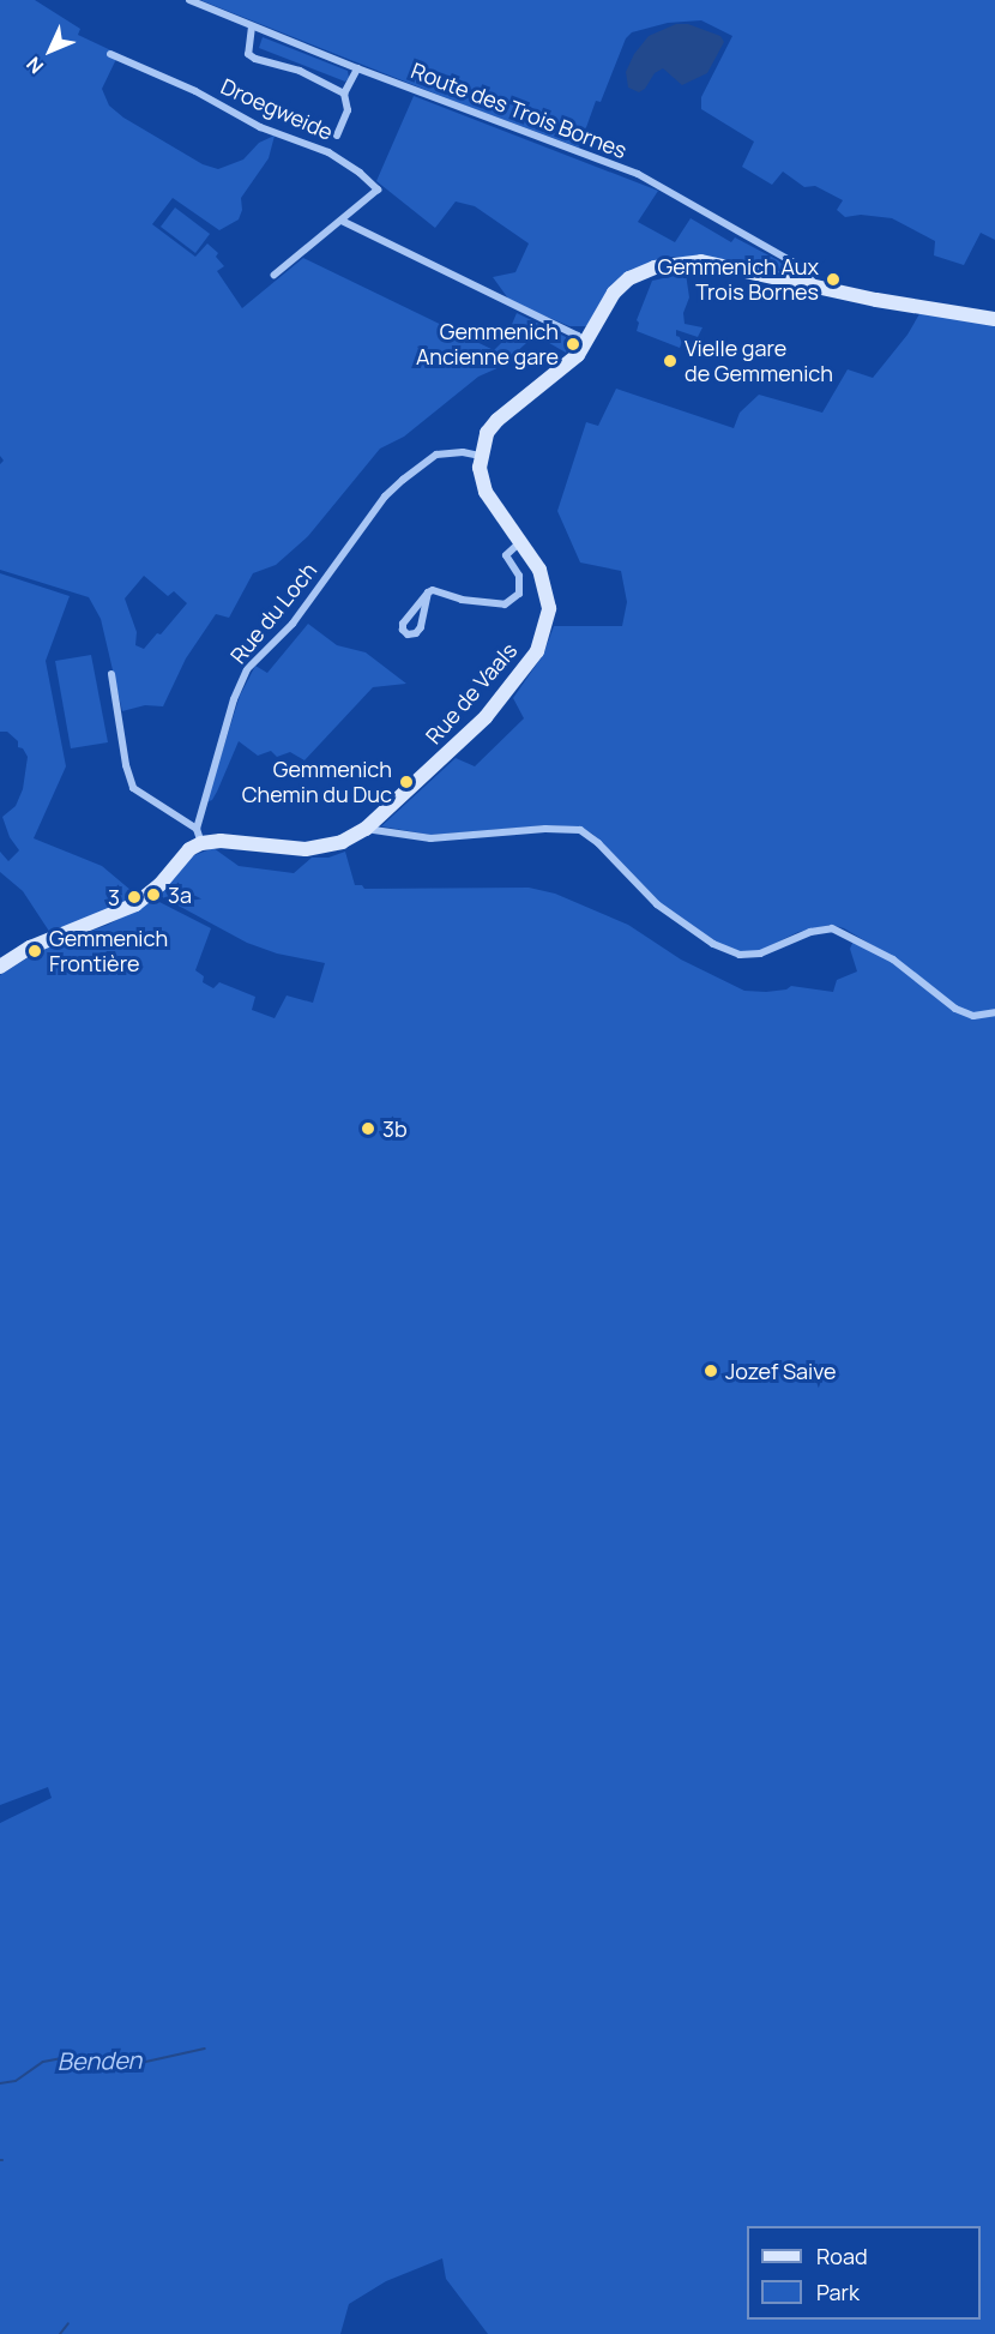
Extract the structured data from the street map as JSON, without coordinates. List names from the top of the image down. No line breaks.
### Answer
{"streets":{"main road":["Rue de Vaals"],"street":["Droegweide","Route des Trois Bornes","Rue du Loch"]},"crossings":[["Rue du Loch","Rue de Vaals"]],"water":["Benden"],"places":["Gemmenich Aux Trois Bornes","Gemmenich Ancienne gare","Vielle gare de Gemmenich","Gemmenich Chemin du Duc","3a","3","Gemmenich Frontière","3b","Jozef Saive"],"legend":["Road","Park"],"north":"bottom left"}
